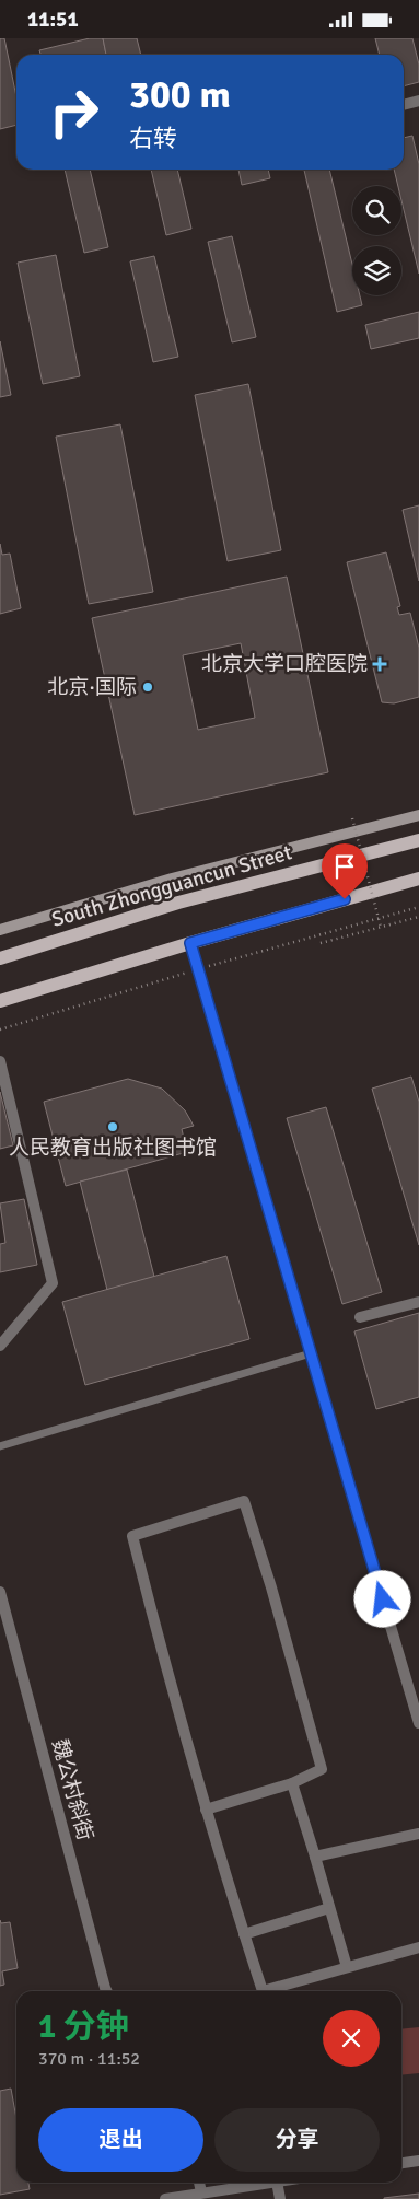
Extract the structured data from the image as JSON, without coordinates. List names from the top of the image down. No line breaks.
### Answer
{"streets":{"main road":["South Zhongguancun Street"],"street":["魏公村斜街"]},"places":{"health":["北京大学口腔医院"],"other":["北京·国际","人民教育出版社图书馆"]},"page":{"status":"11:51","turn":["300 m","右转"],"heading":["1 分钟","370 m · 11:52"],"buttons":["退出","分享"]}}
